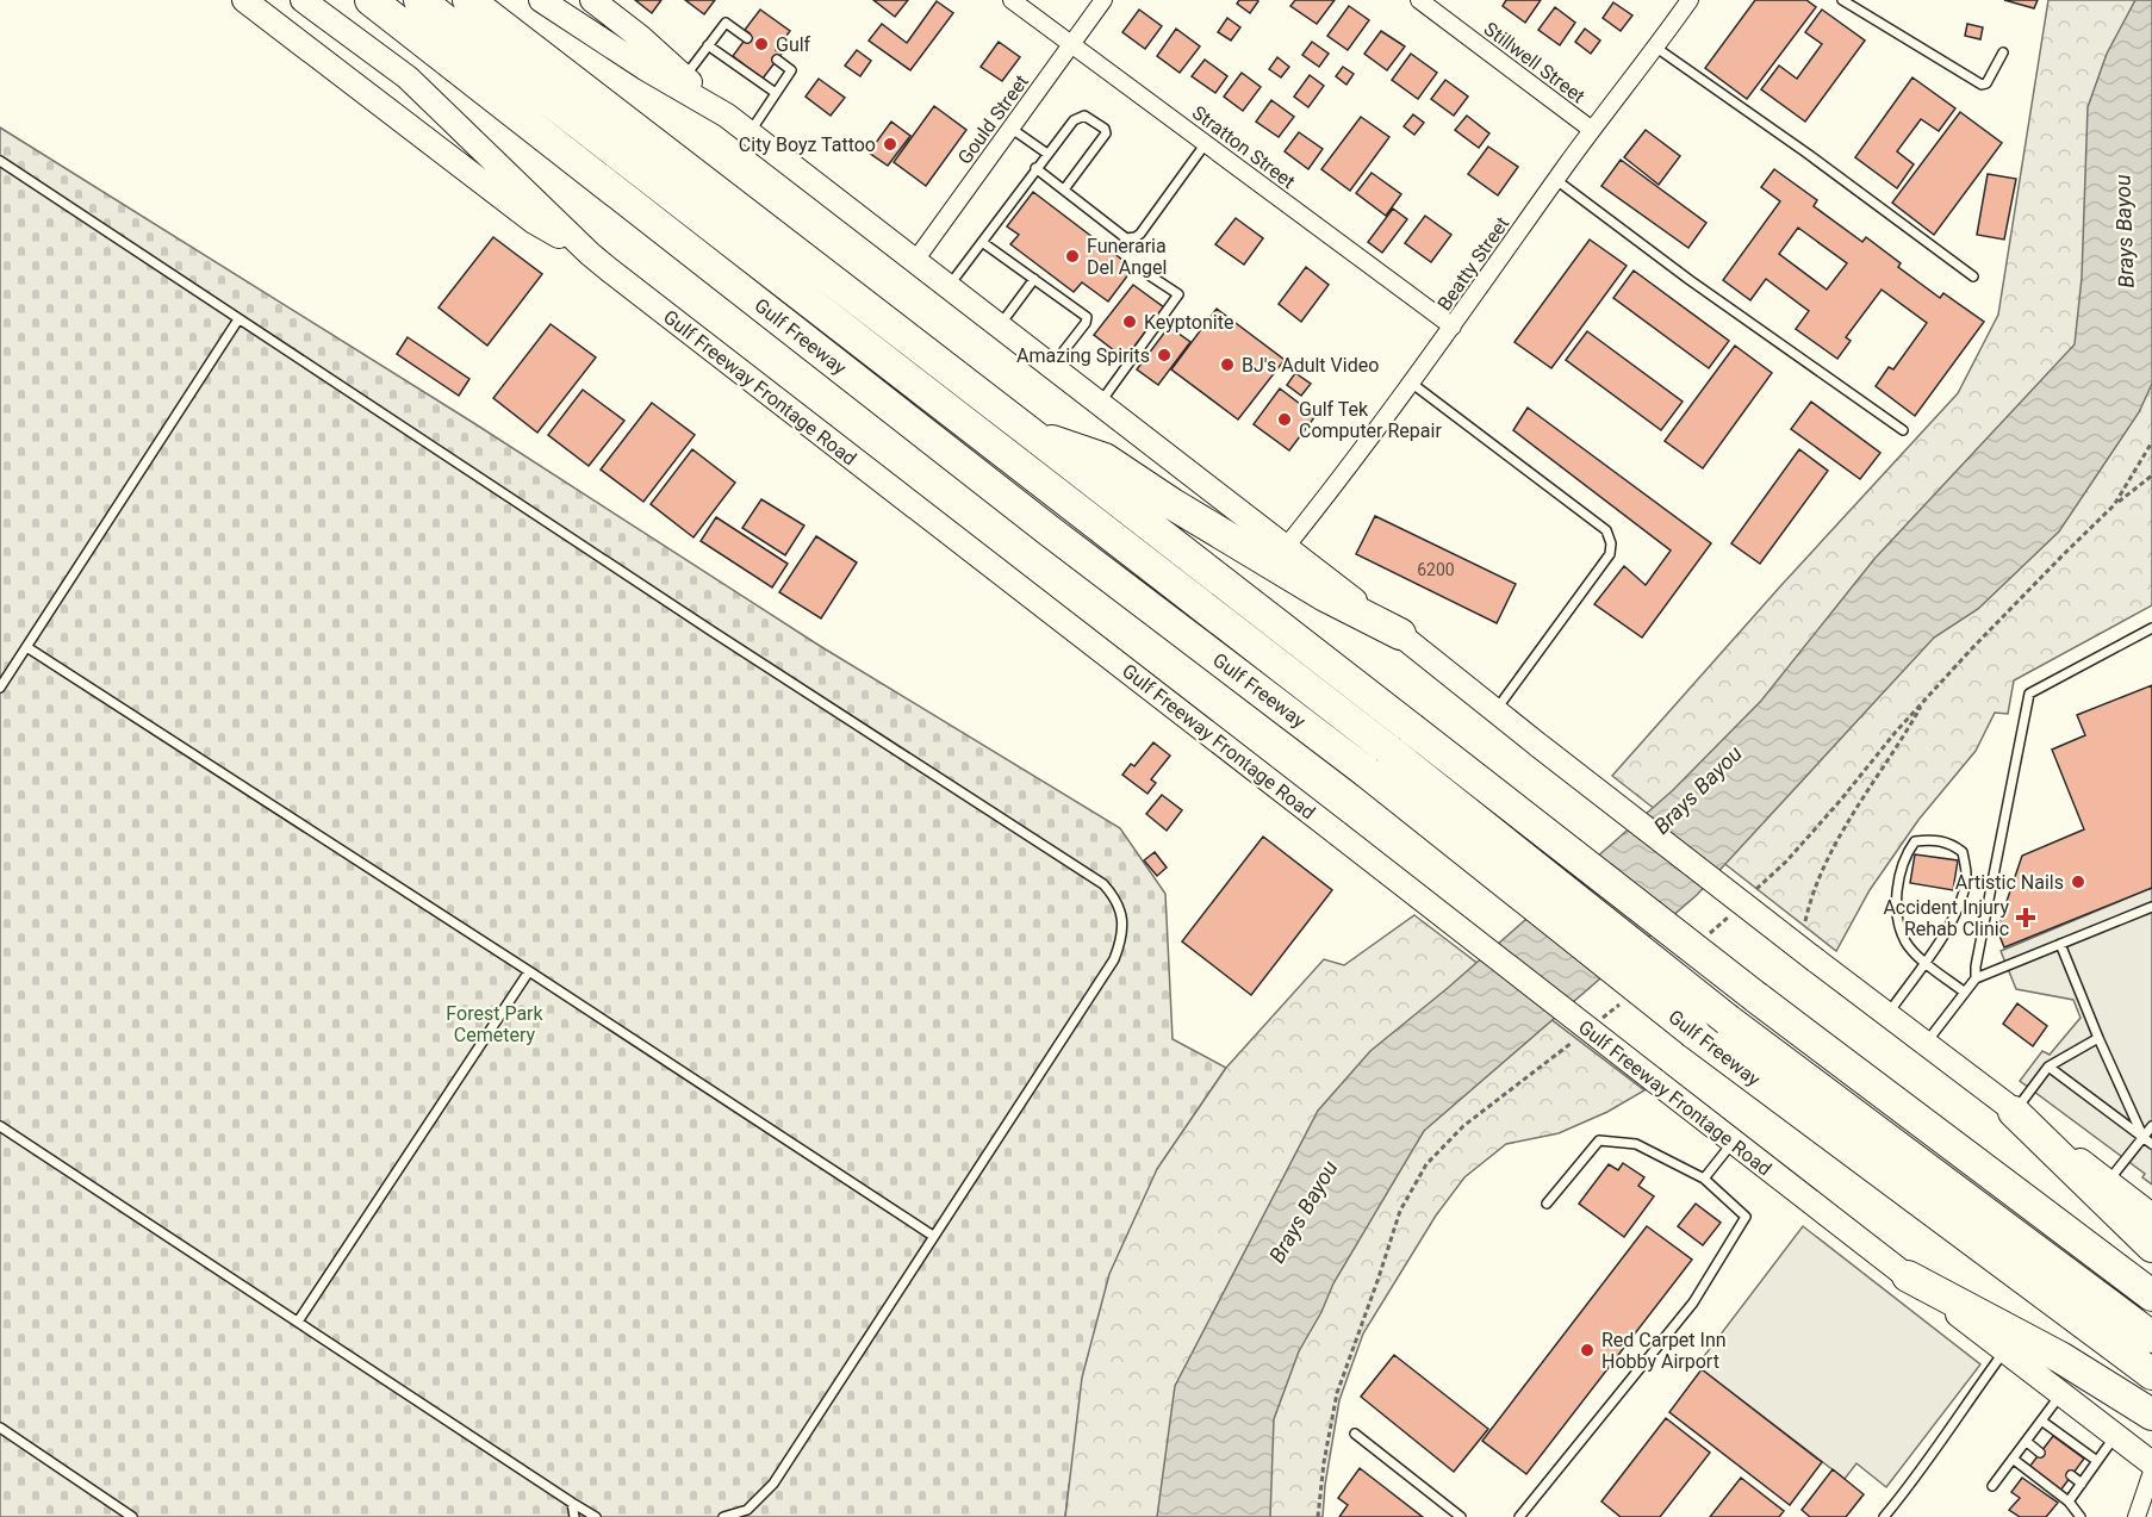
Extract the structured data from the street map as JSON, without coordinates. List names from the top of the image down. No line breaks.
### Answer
{"streets":{"highway":["Gulf Freeway"],"main road":["Gulf Freeway Frontage Road"],"street":["Stillwell Street","Gould Street","Stratton Street","Beatty Street"]},"crossings":[["Stillwell Street","Beatty Street"],["Gould Street","Stratton Street"],["Stratton Street","Beatty Street"]],"water":["Brays Bayou"],"parks":["Forest Park Cemetery"],"places":{"other":["Gulf","City Boyz Tattoo","Funeraria Del Angel","Keyptonite","Amazing Spirits","BJ's Adult Video","Gulf Tek Computer Repair","Artistic Nails","Red Carpet Inn Hobby Airport"],"health":["Accident Injury Rehab Clinic"]},"house_numbers":["6200"]}
